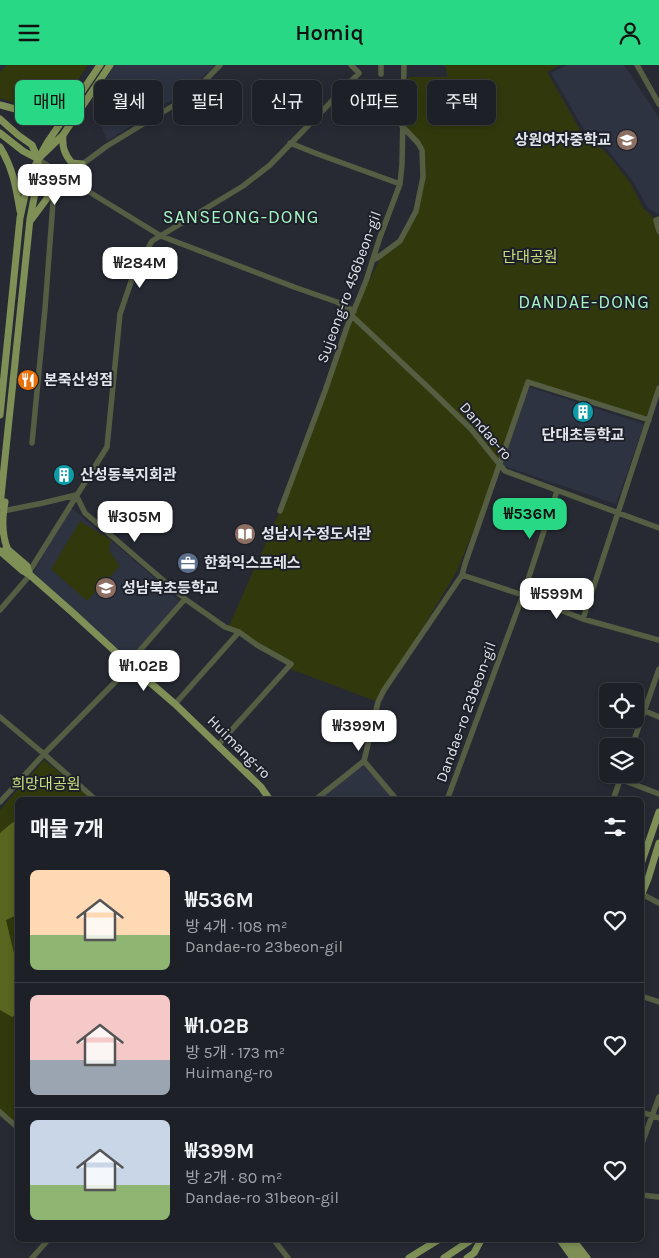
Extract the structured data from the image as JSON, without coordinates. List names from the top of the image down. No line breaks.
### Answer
{"streets":{"main road":["Huimang-ro"],"street":["Sujeong-ro 456beon-gil","Dandae-ro","Dandae-ro 23beon-gil"]},"crossings":[["Sujeong-ro 456beon-gil","Dandae-ro"],["Dandae-ro","Dandae-ro 23beon-gil"]],"districts":["SANSEONG-DONG","DANDAE-DONG"],"parks":["단대공원","희망대공원"],"places":{"school or university":["상원여자중학교","성남북초등학교"],"restaurant":["본죽산성점"],"building":["단대초등학교","산성동복지회관"],"library":["성남시수정도서관"],"office":["한화익스프레스"]},"page":{"header":"Homiq","chip":["매매","월세","필터","신규","아파트","주택"],"price":["₩395M","₩284M","₩536M","₩305M","₩599M","₩1.02B","₩399M"],"heading":"매물 7개","list":[{"name":"₩536M","note":"방 4개 · 108 m² · Dandae-ro 23beon-gil"},{"name":"₩1.02B","note":"방 5개 · 173 m² · Huimang-ro"},{"name":"₩399M","note":"방 2개 · 80 m² · Dandae-ro 31beon-gil"}]}}
